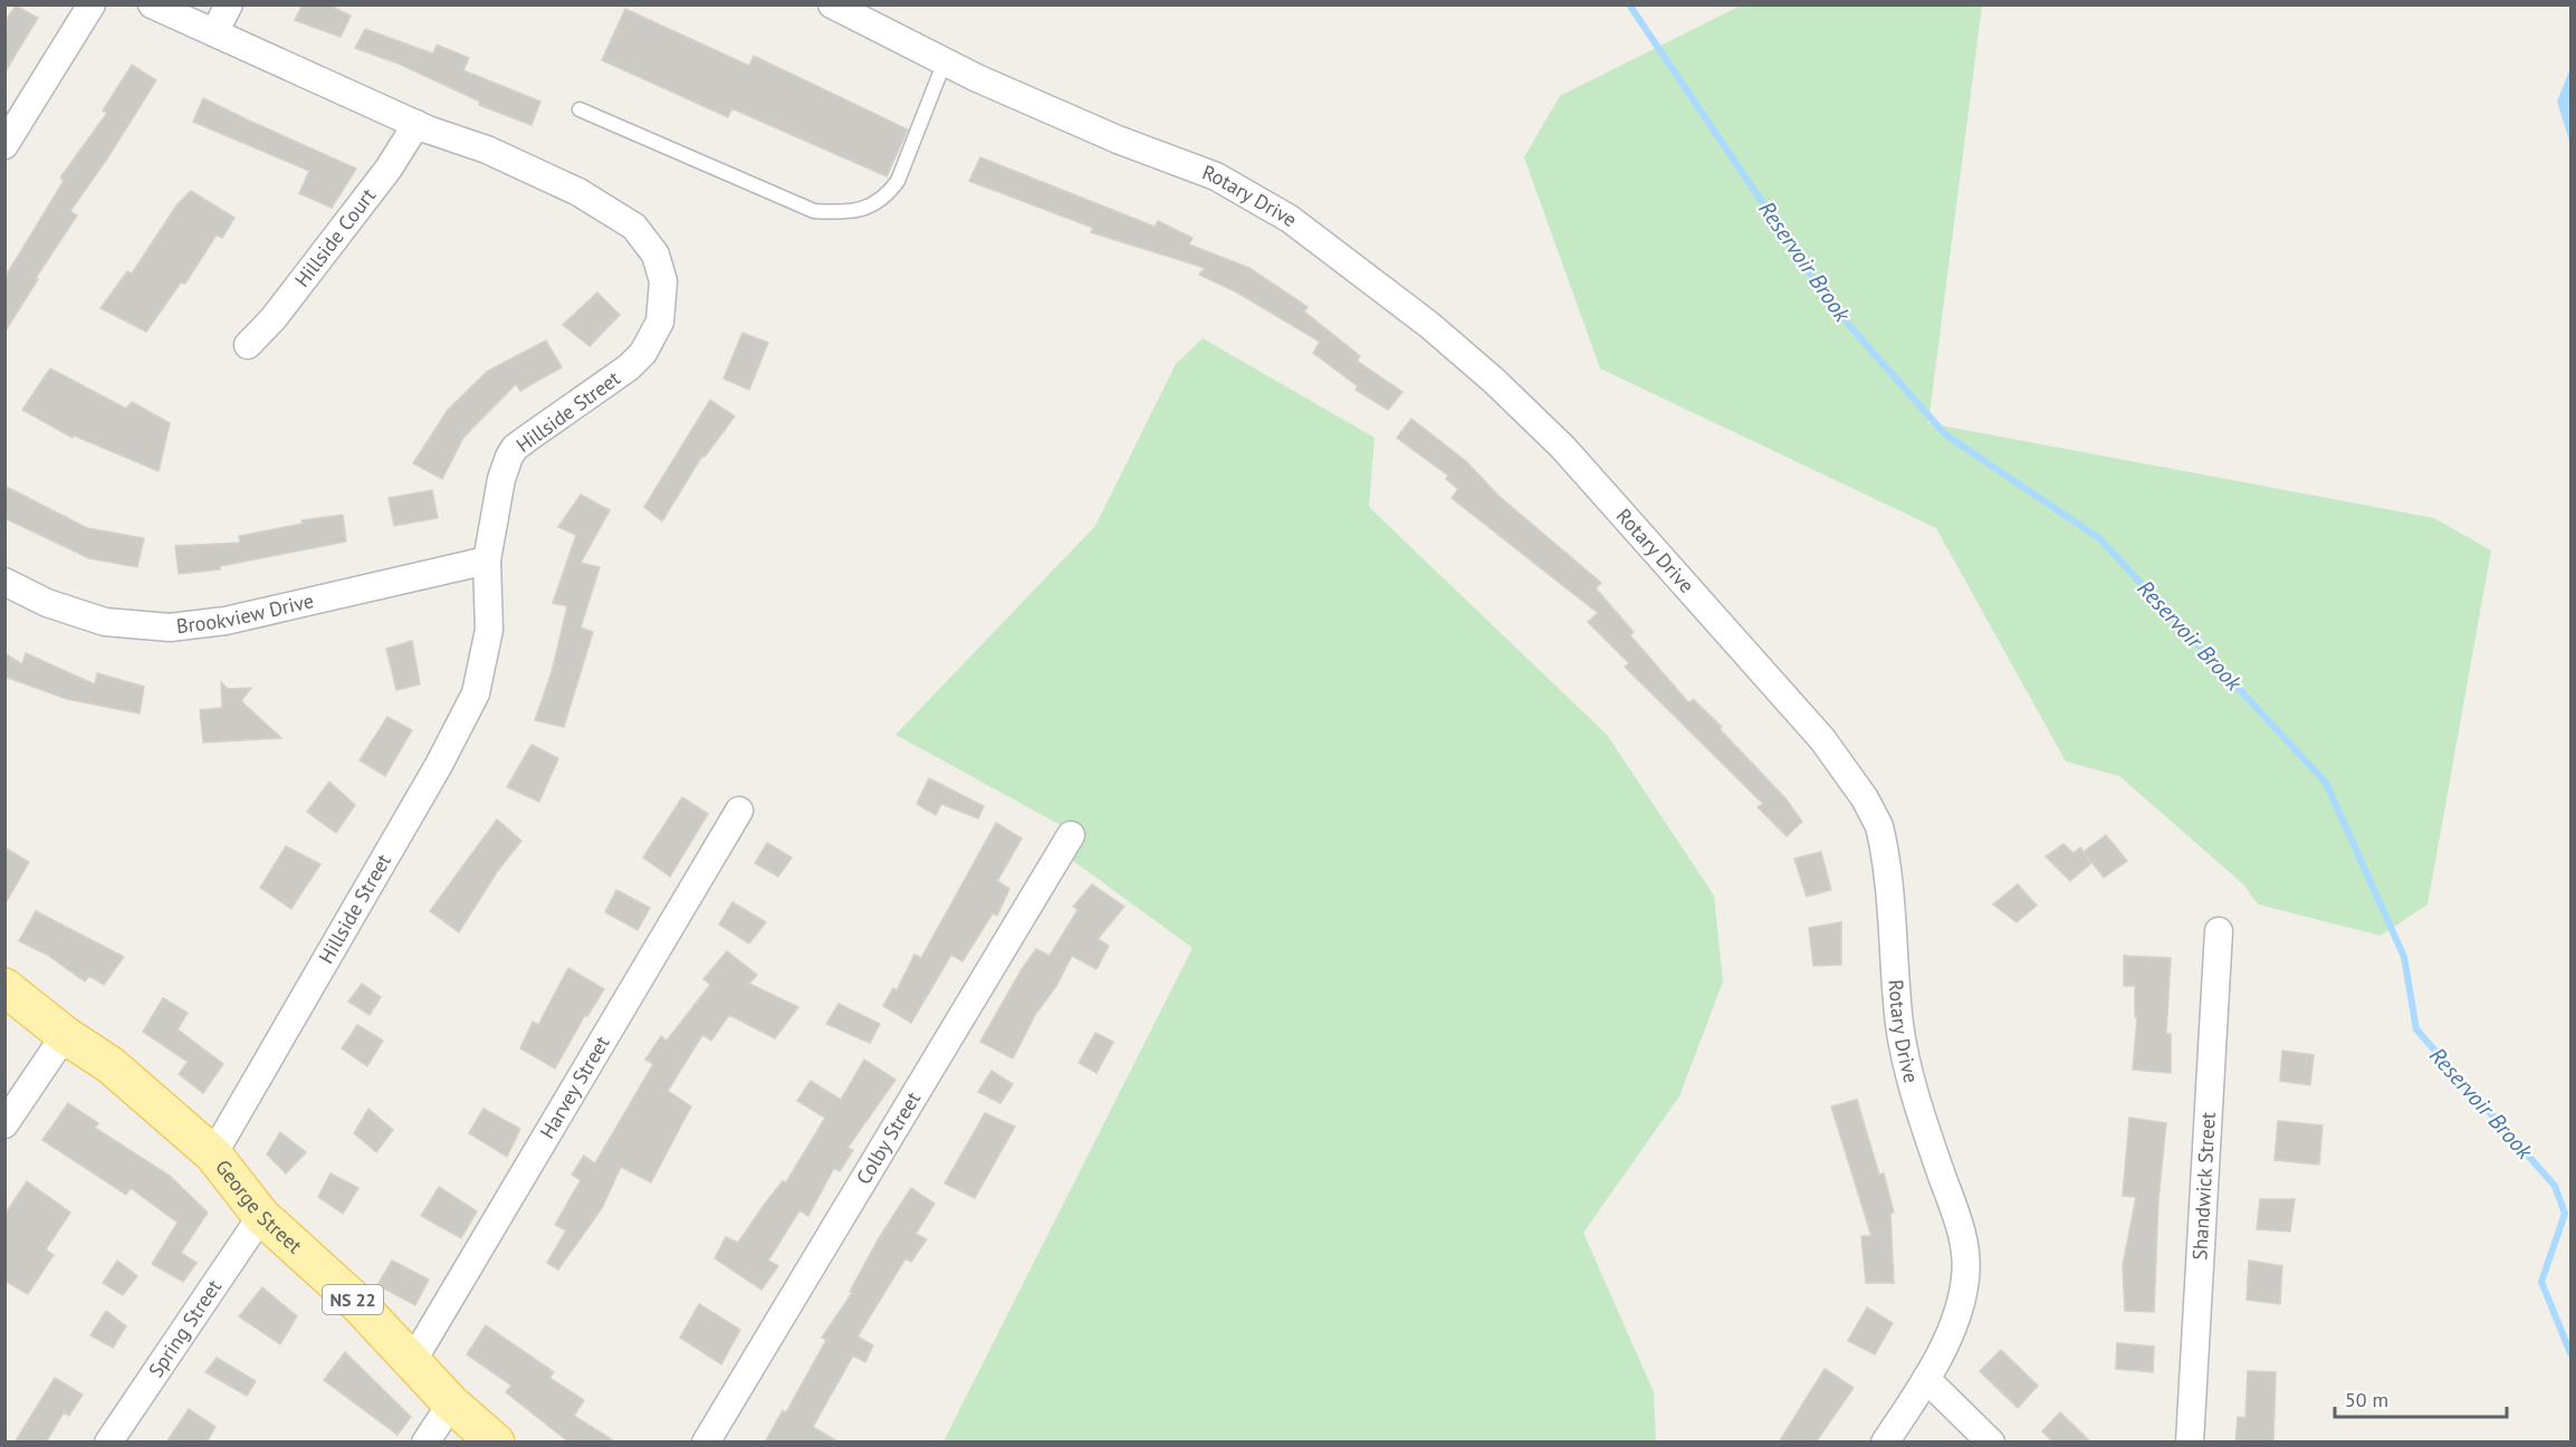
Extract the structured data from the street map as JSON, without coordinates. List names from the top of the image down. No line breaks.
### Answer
{"streets":{"main road":["George Street","NS 22"],"street":["Rotary Drive","Hillside Court","Hillside Street","Brookview Drive","Harvey Street","Colby Street","Shandwick Street","Spring Street"]},"crossings":[["Hillside Court","Hillside Street"],["Hillside Street","Brookview Drive"],["Hillside Street","George Street"],["Harvey Street","George Street"],["George Street","Spring Street"]],"water":["Reservoir Brook"],"scale_bar":"50 m"}
